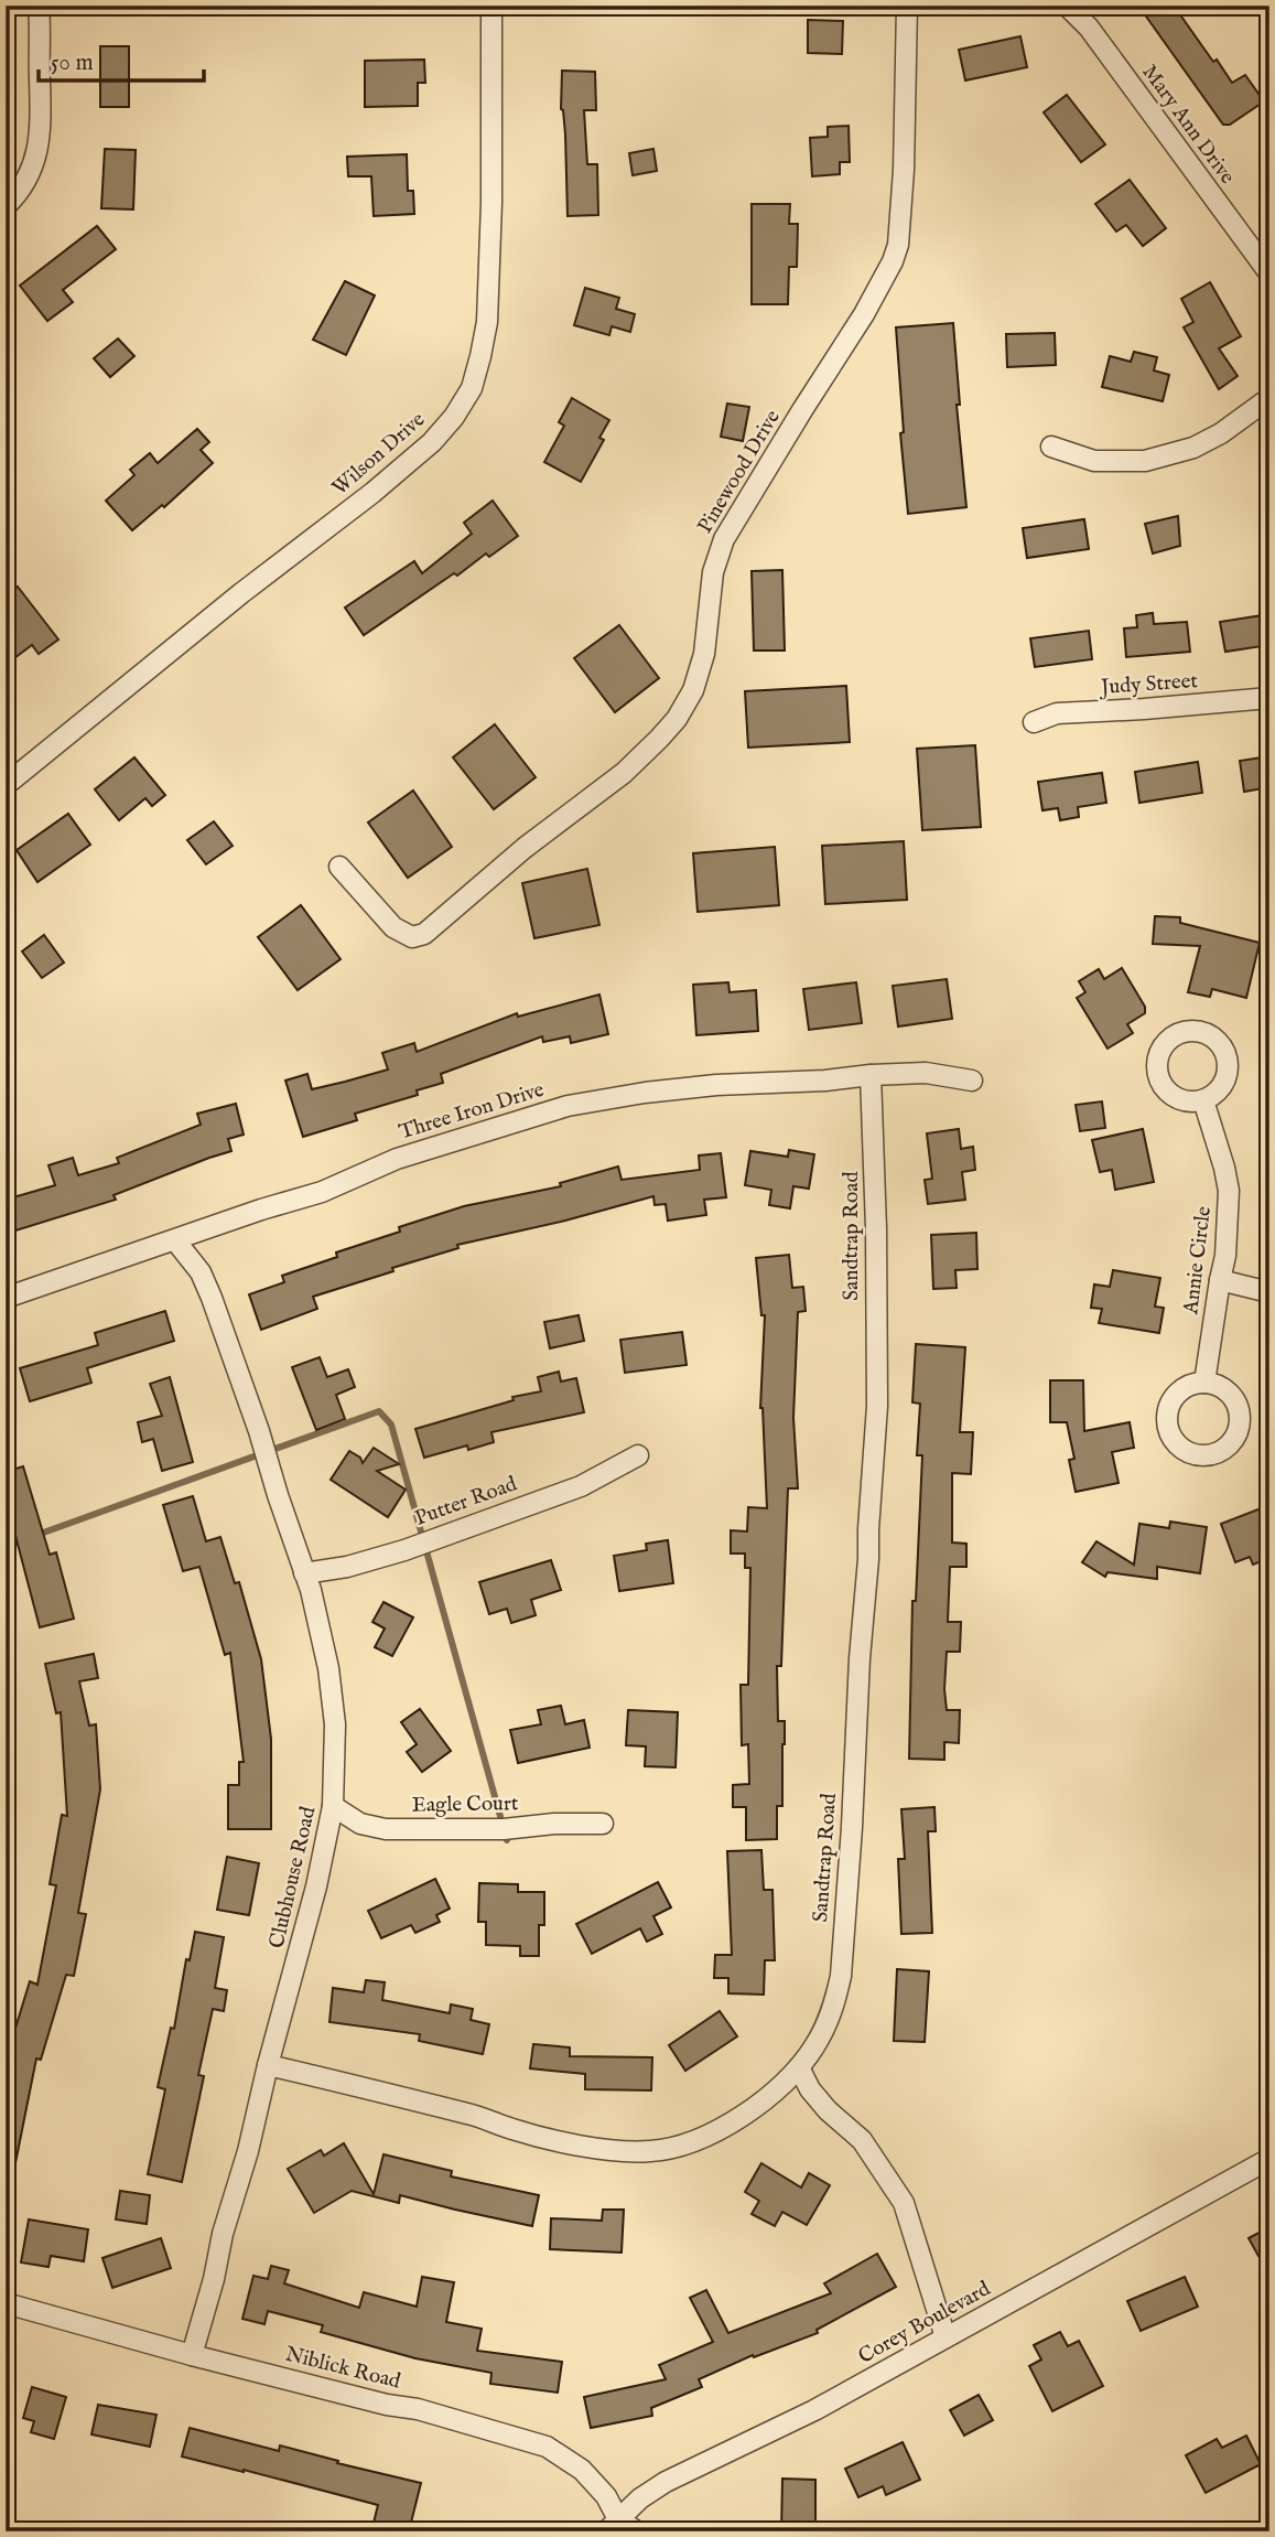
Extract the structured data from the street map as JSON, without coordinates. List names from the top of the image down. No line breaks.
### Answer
{"streets":{"street":["Mary Ann Drive","Wilson Drive","Pinewood Drive","Judy Street","Three Iron Drive","Sandtrap Road","Annie Circle","Putter Road","Eagle Court","Clubhouse Road","Corey Boulevard","Niblick Road"]},"crossings":[["Three Iron Drive","Sandtrap Road"],["Three Iron Drive","Clubhouse Road"],["Sandtrap Road","Clubhouse Road"],["Putter Road","Clubhouse Road"],["Eagle Court","Clubhouse Road"],["Clubhouse Road","Niblick Road"],["Corey Boulevard","Niblick Road"]],"scale_bar":"50 m"}
